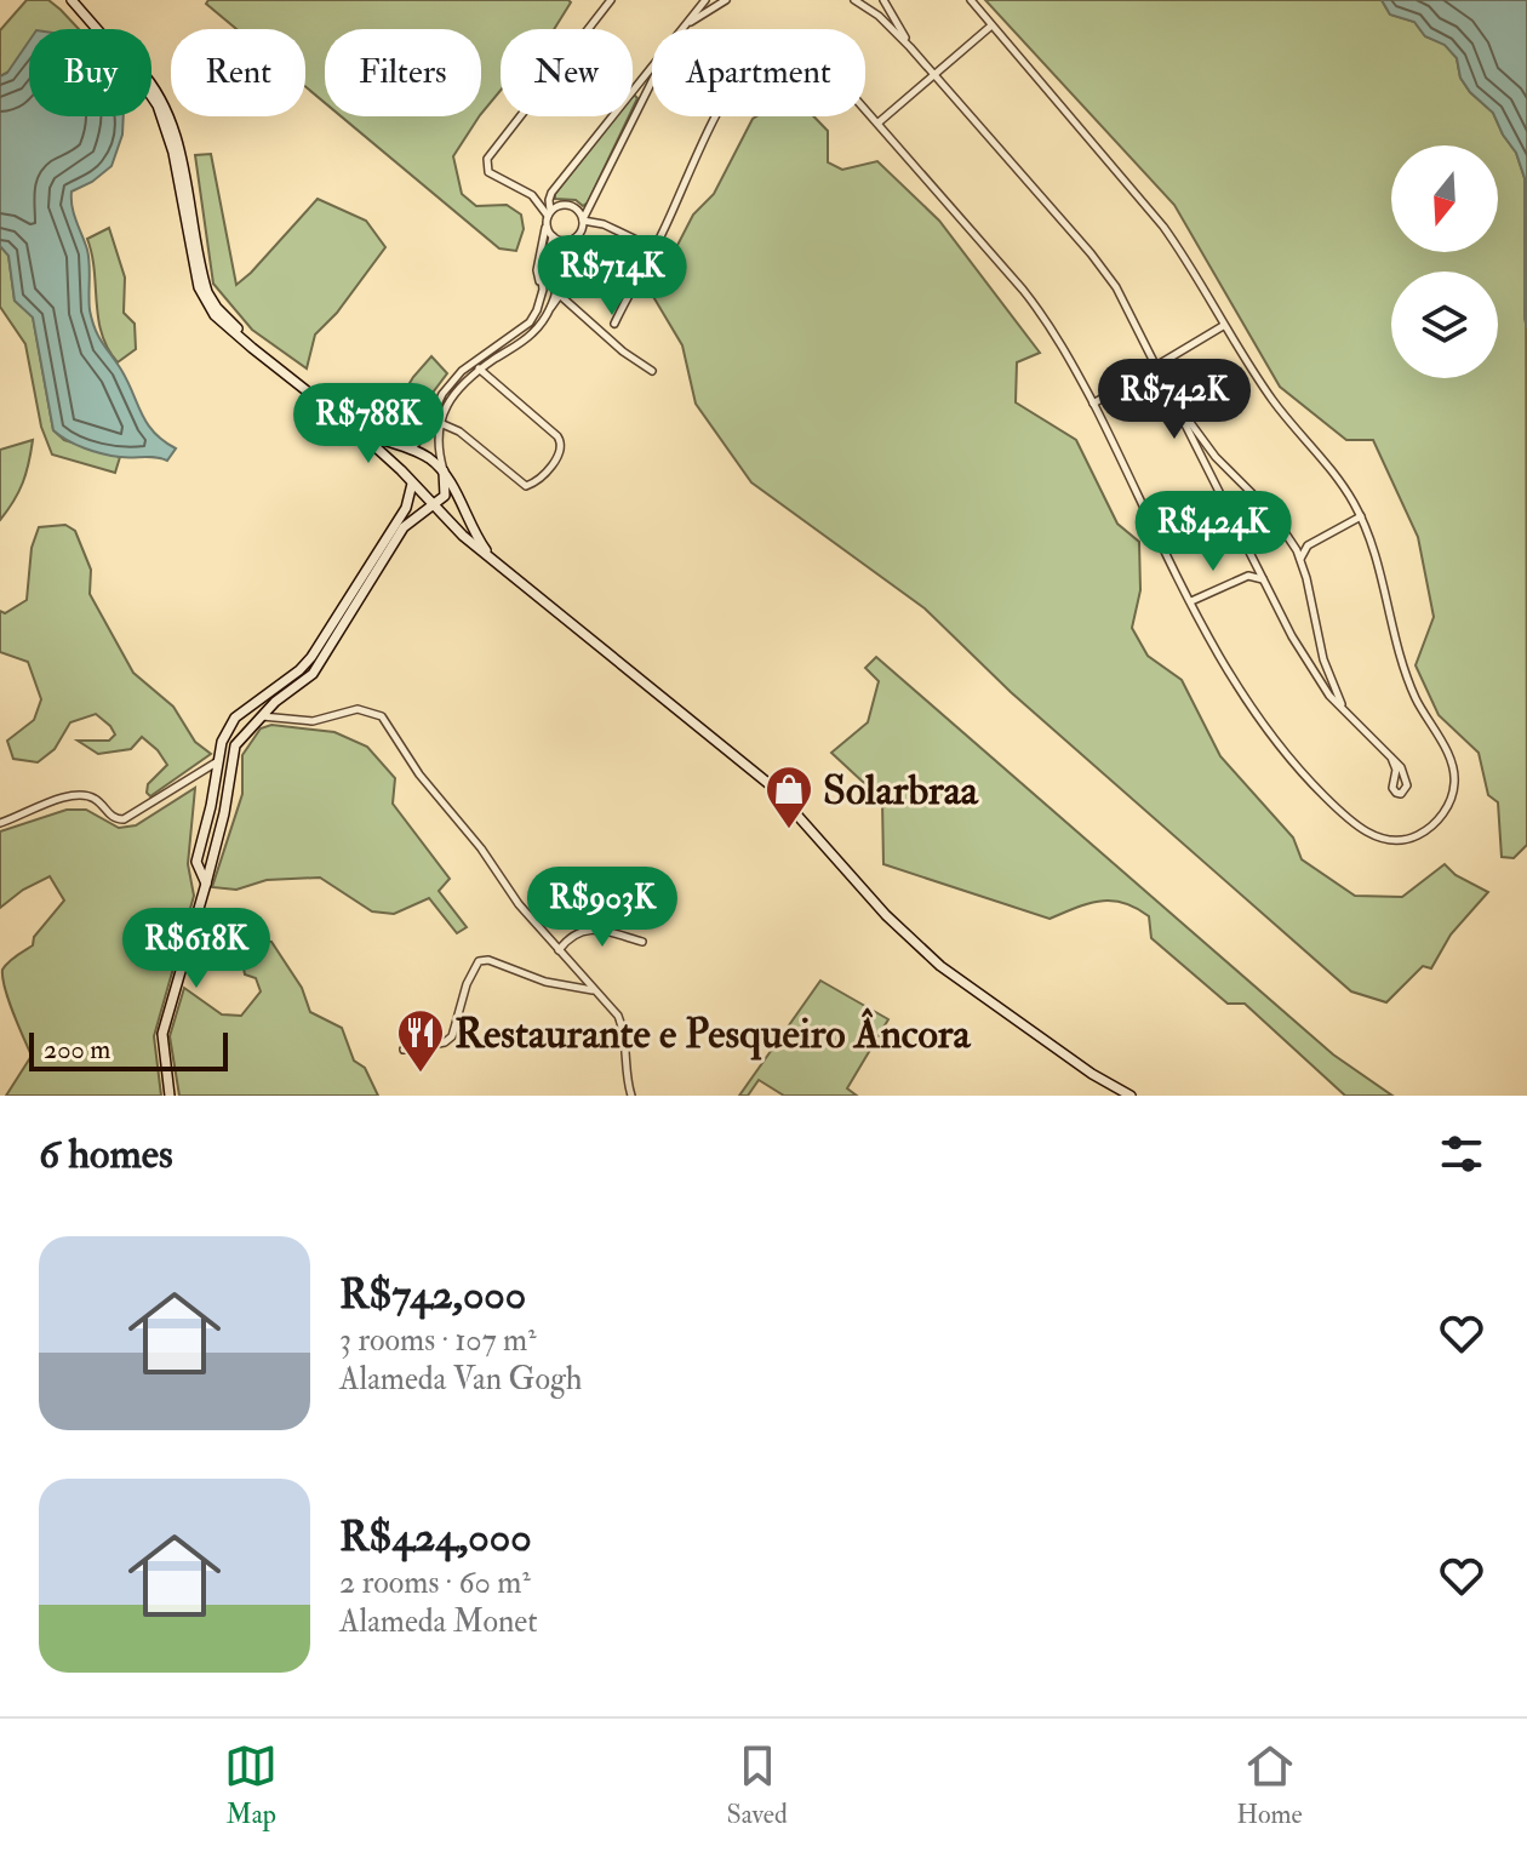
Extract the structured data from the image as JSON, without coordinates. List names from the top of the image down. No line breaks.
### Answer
{"places":{"shop":["Solarbraa"],"restaurant":["Restaurante e Pesqueiro Âncora"]},"scale_bar":"200 m","north":"bottom","page":{"chip":["Buy","Rent","Filters","New","Apartment"],"price":["R$714K","R$742K","R$788K","R$424K","R$903K","R$618K"],"scale":"200 m","heading":"6 homes","list":[{"name":"R$742,000","note":"3 rooms · 107 m² · Alameda Van Gogh"},{"name":"R$424,000","note":"2 rooms · 60 m² · Alameda Monet"}],"tabs":["Map","Saved","Home"]}}
